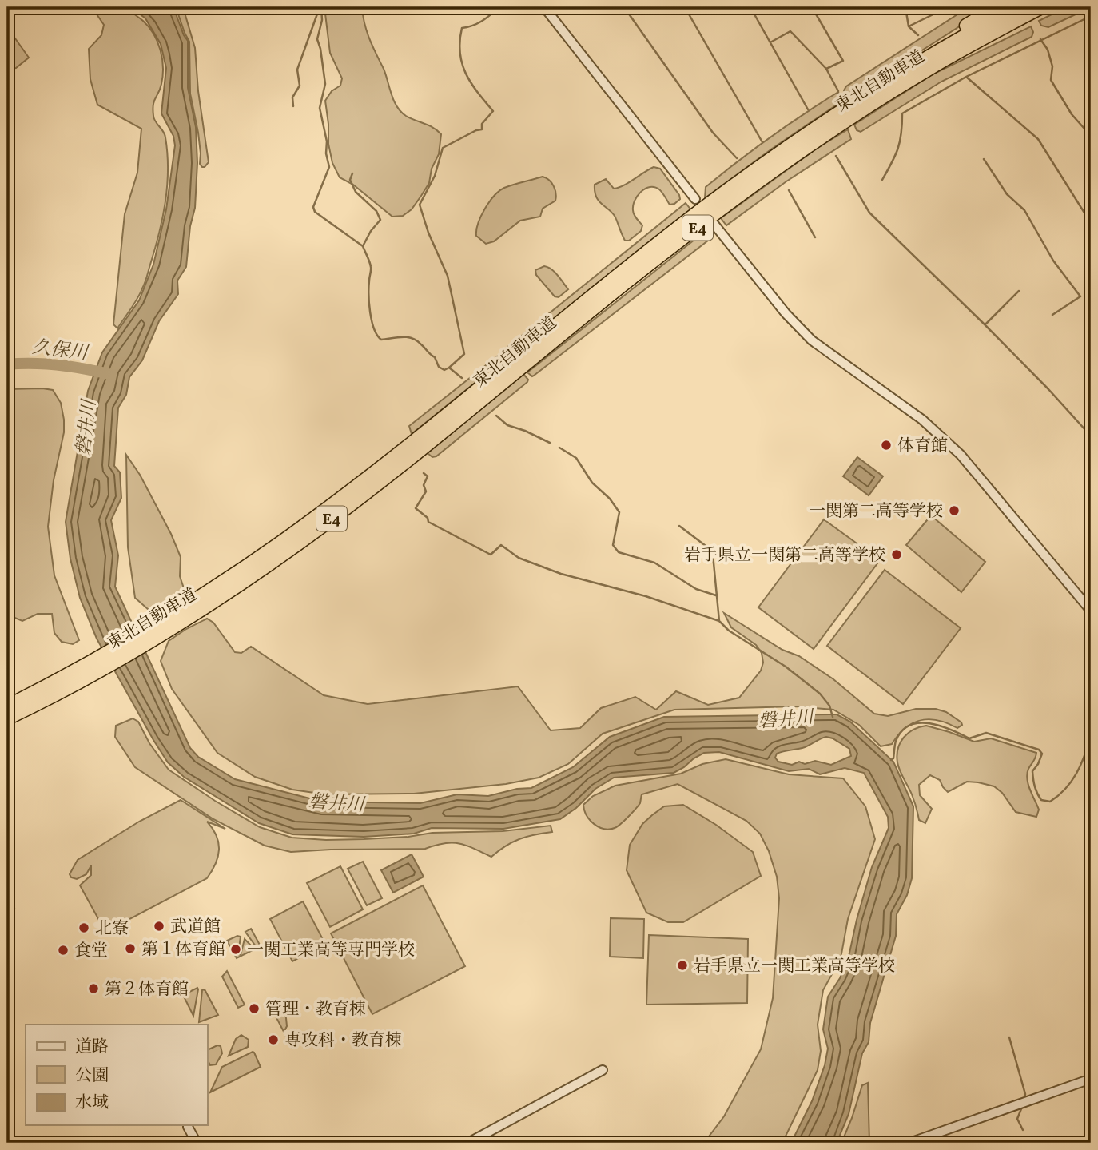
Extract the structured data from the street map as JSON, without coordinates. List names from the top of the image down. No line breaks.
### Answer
{"streets":{"highway":["東北自動車道","E4"]},"water":["久保川","磐井川"],"places":["体育館","一関第二高等学校","岩手県立一関第二高等学校","武道館","北寮","第１体育館","一関工業高等専門学校","食堂","岩手県立一関工業高等学校","第２体育館","管理・教育棟","専攻科・教育棟"],"legend":["道路","公園","水域"]}
